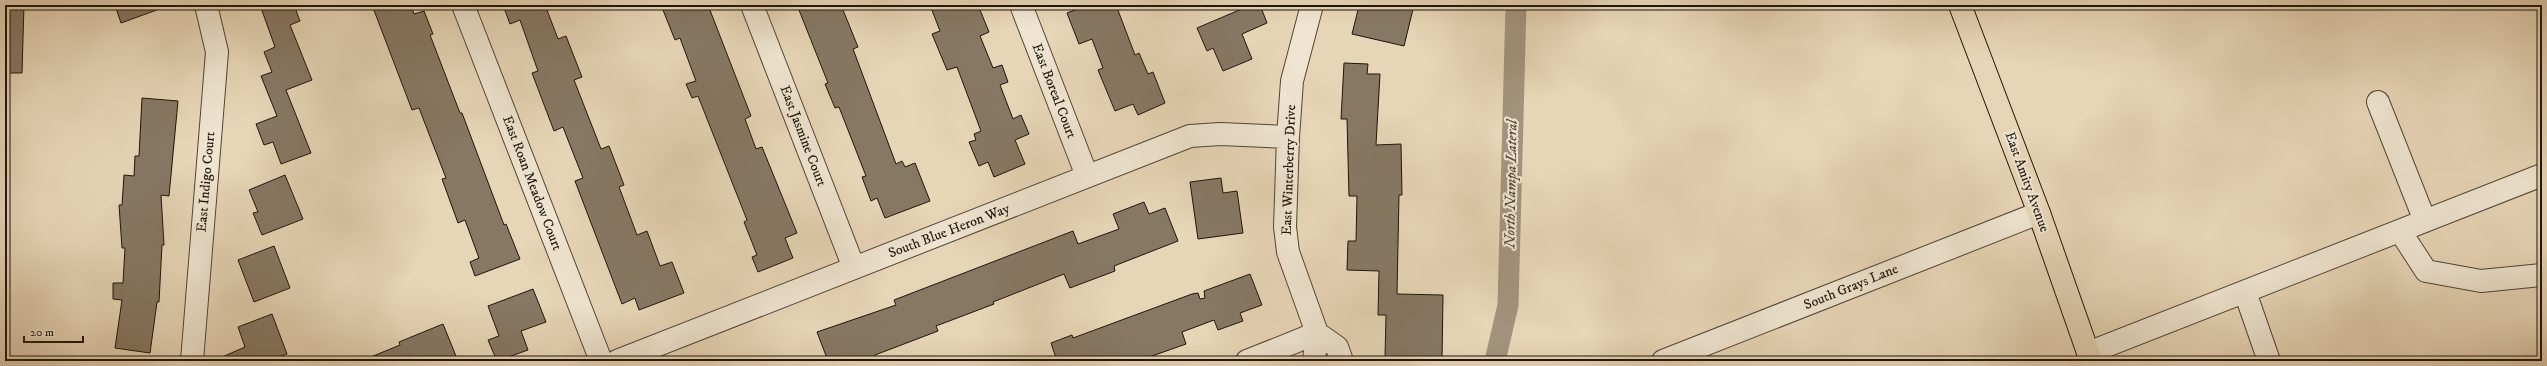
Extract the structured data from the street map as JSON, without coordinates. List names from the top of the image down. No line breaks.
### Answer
{"streets":{"main road":["East Amity Avenue"],"street":["East Boreal Court","East Jasmine Court","East Winterberry Drive","East Indigo Court","East Roan Meadow Court","South Blue Heron Way","South Grays Lane"]},"crossings":[["East Boreal Court","South Blue Heron Way"],["East Jasmine Court","South Blue Heron Way"],["East Winterberry Drive","South Blue Heron Way"],["East Amity Avenue","South Grays Lane"]],"water":["North Nampa Lateral"],"scale_bar":"20 m"}
